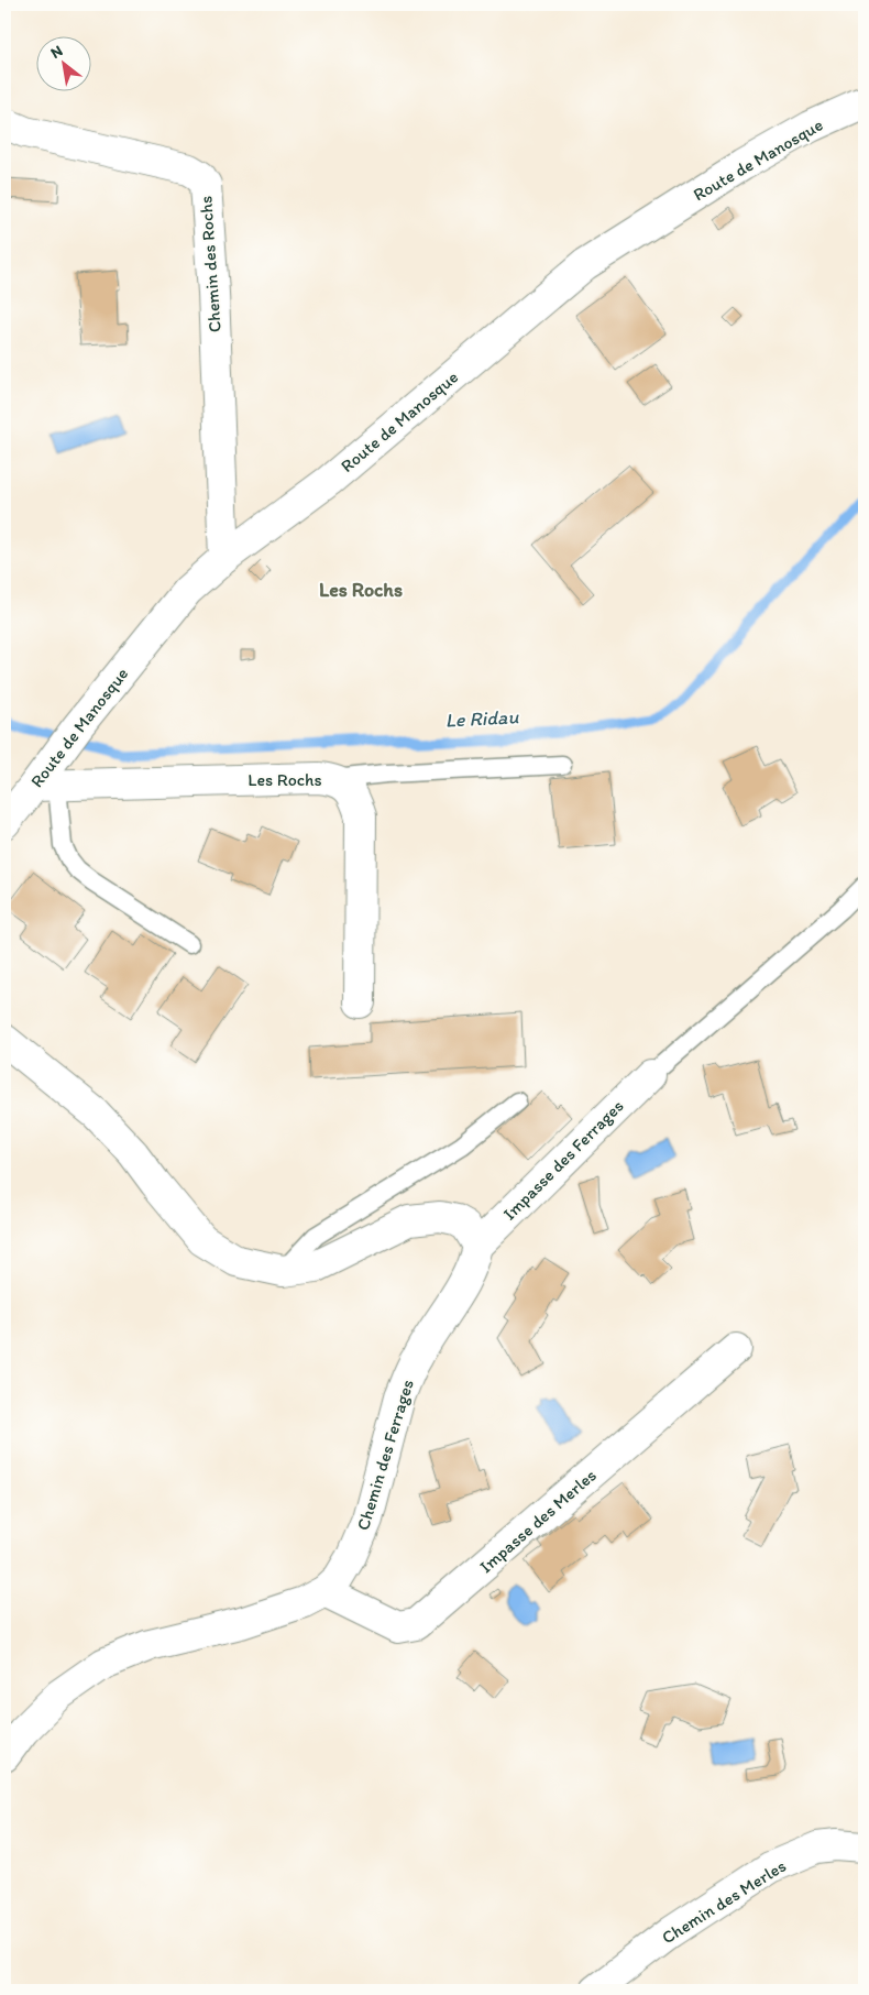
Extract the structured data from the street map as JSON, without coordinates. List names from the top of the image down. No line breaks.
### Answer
{"streets":{"street":["Route de Manosque","Chemin des Rochs","Les Rochs","Impasse des Ferrages","Chemin des Ferrages","Impasse des Merles","Chemin des Merles"]},"crossings":[["Route de Manosque","Chemin des Rochs"],["Route de Manosque","Les Rochs"],["Impasse des Ferrages","Chemin des Ferrages"],["Chemin des Ferrages","Impasse des Merles"]],"districts":["Les Rochs"],"water":["Le Ridau"],"north":"top left"}
